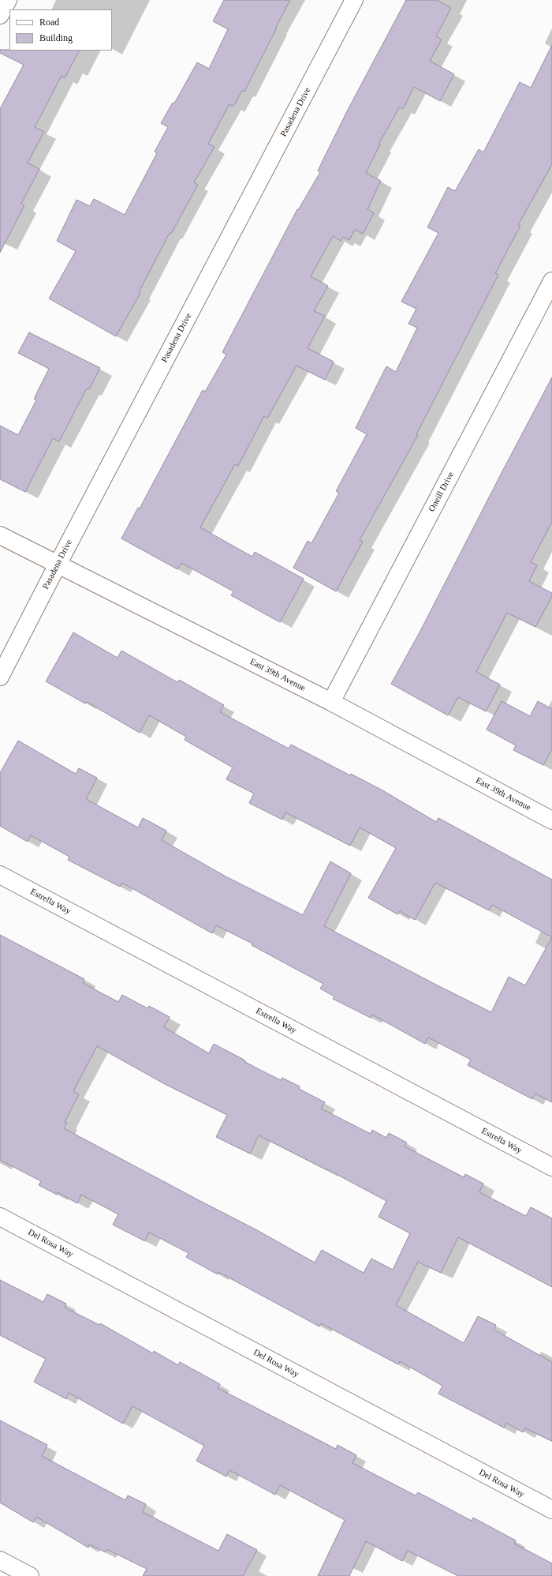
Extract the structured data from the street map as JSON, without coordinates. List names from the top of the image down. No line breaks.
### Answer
{"streets":{"street":["Pasadena Drive","Oneill Drive","East 39th Avenue","Estrella Way","Del Rosa Way"]},"crossings":[["Pasadena Drive","East 39th Avenue"],["Oneill Drive","East 39th Avenue"]],"legend":["Road","Building"]}
